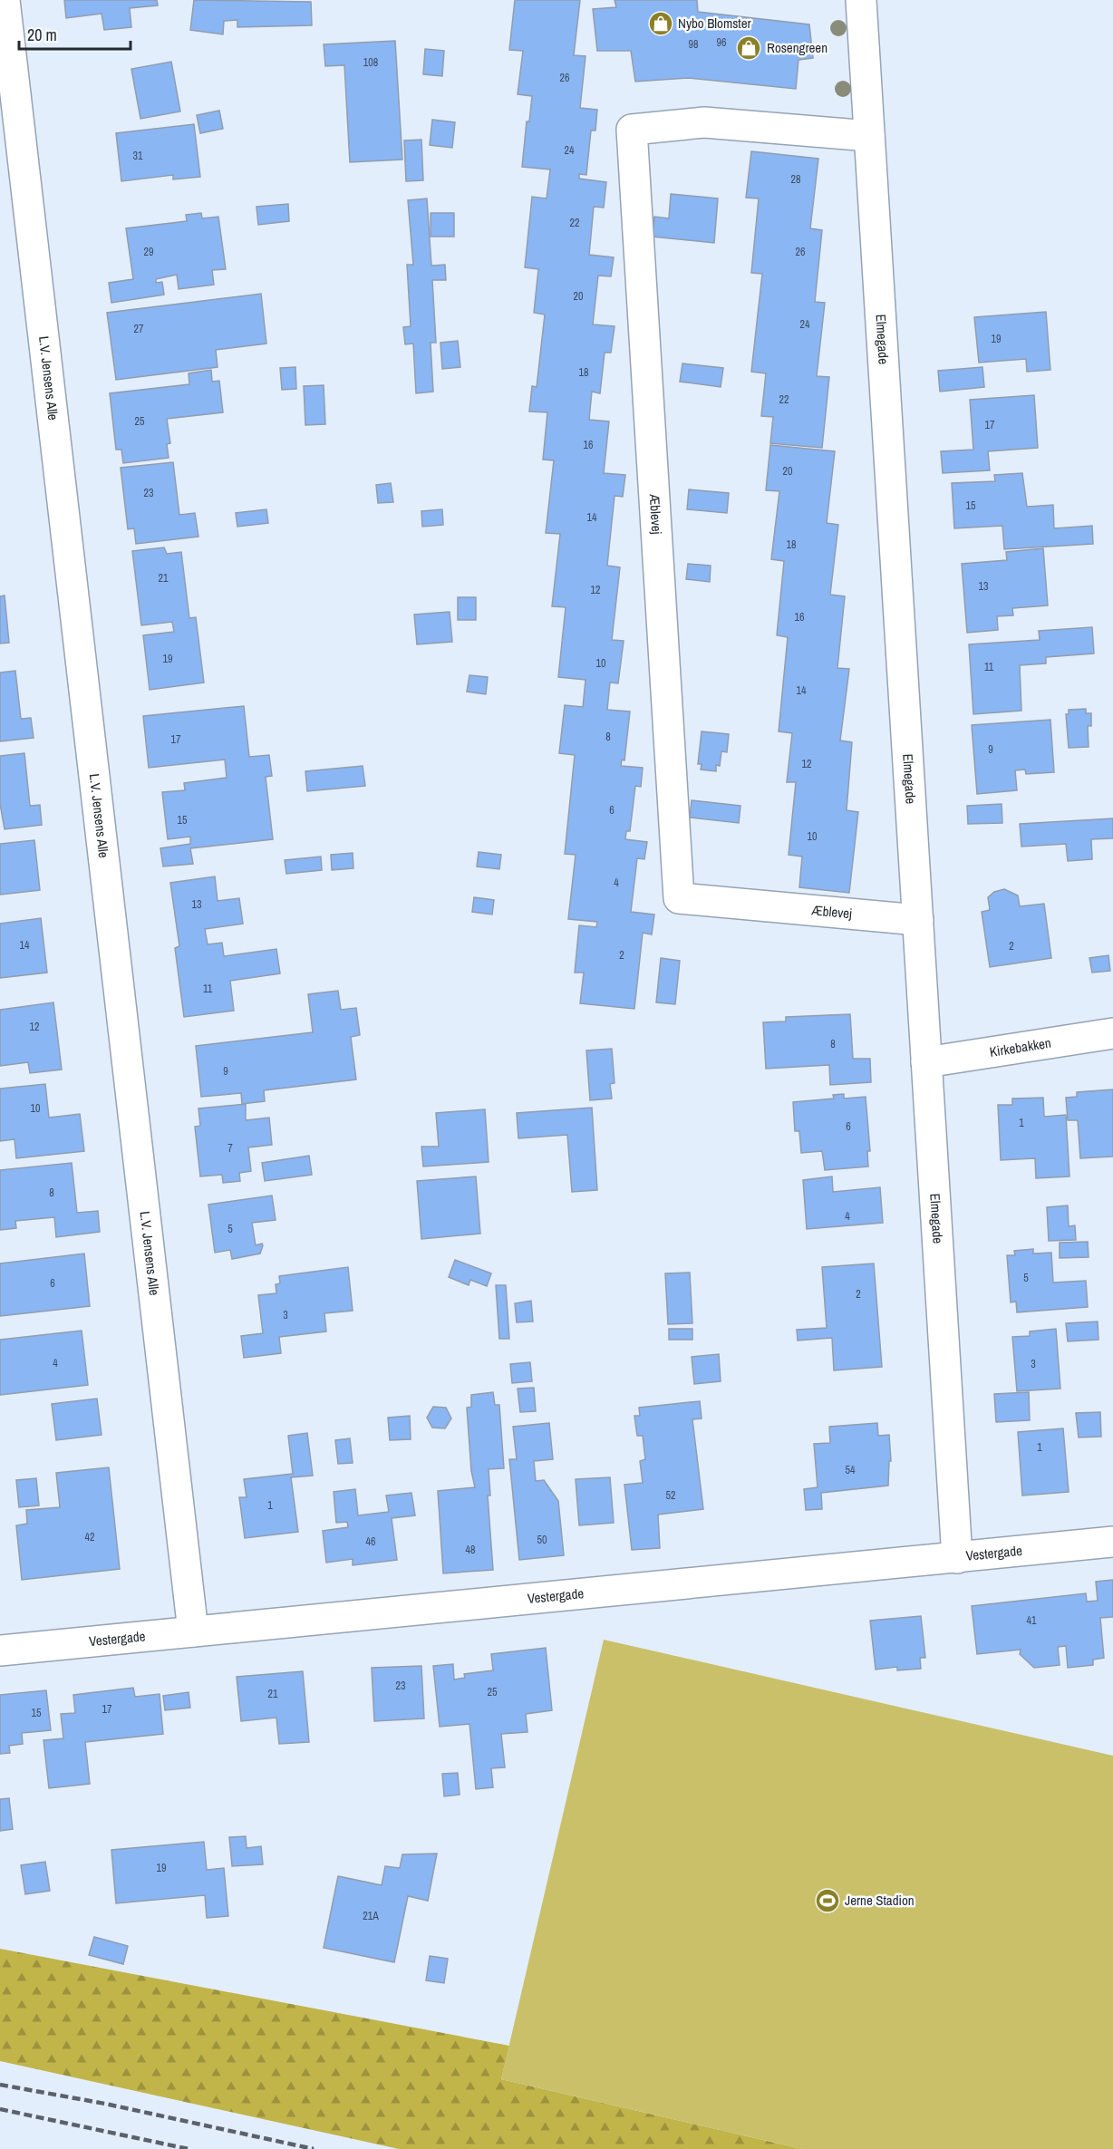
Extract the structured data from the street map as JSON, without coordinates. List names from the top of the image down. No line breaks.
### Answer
{"streets":{"street":["Elmegade","L.V. Jensens Alle","Æblevej","Kirkebakken","Vestergade"]},"crossings":[["Elmegade","Æblevej"],["Elmegade","Kirkebakken"],["Elmegade","Vestergade"],["L.V. Jensens Alle","Vestergade"]],"places":{"shop":["Nybo Blomster","Rosengreen"],"sports":["Jerne Stadion"]},"house_numbers":["96","98","108","26","24","31","28","22","29","26","20","24","27","19","18","22","25","17","16","20","23","15","14","18","21","13","12","16","19","10","11","14","8","17","9","12","6","15","10","4","13","14","2","2","11","12","8","9","10","1","6","7","8","4","5","5","6","2","3","4","3","1","54","52","1","42","50","46","48","41","23","25","21","17","15","19","21A"],"scale_bar":"20 m"}
